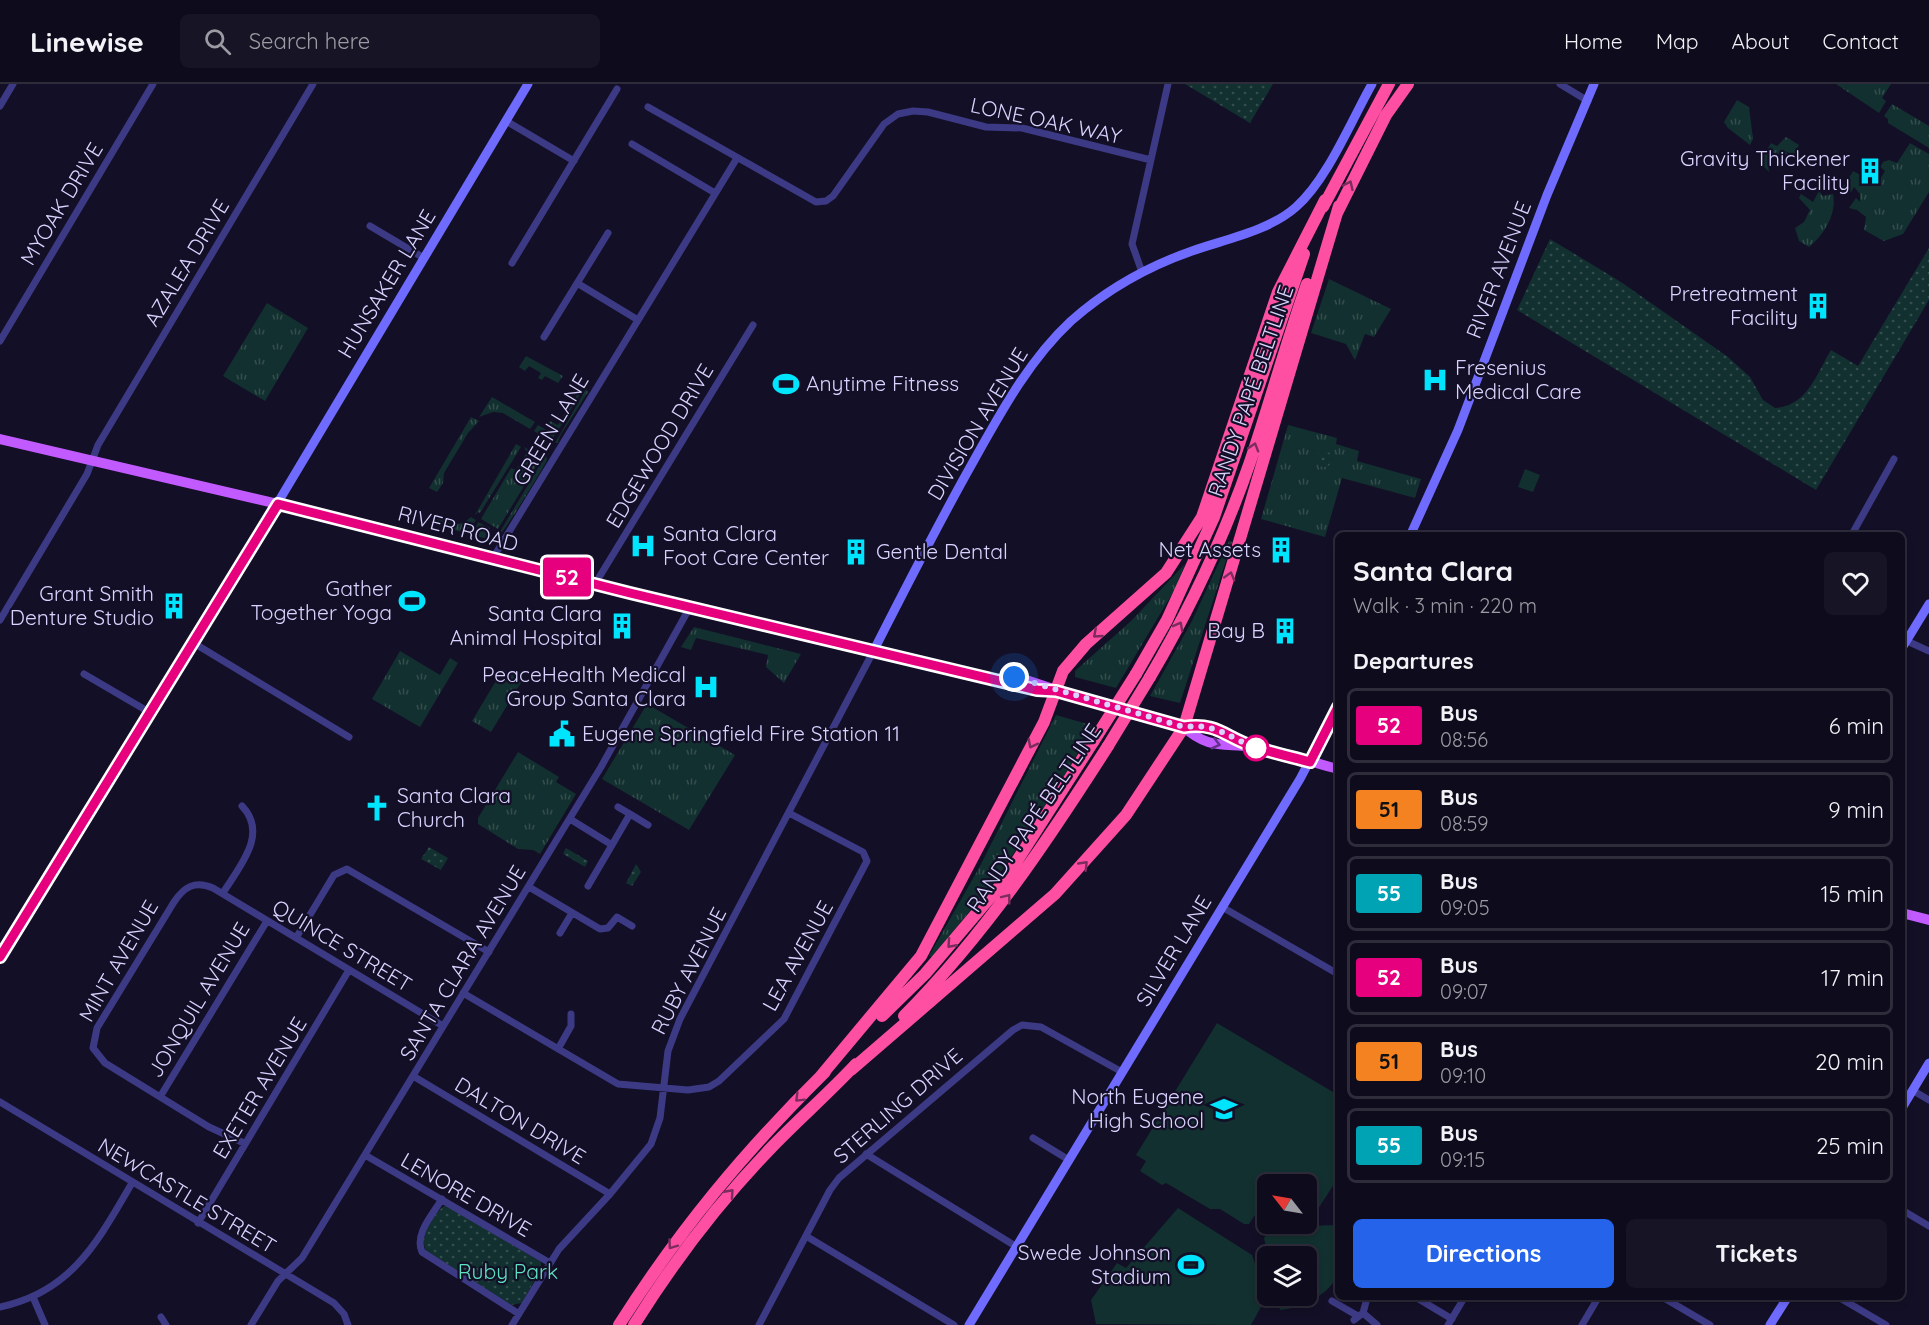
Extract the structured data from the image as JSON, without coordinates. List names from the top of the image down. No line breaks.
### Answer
{"streets":{"highway":["RANDY PAPÉ BELTLINE"],"main road":["RIVER ROAD"],"street":["LONE OAK WAY","MYOAK DRIVE","AZALEA DRIVE","RIVER AVENUE","HUNSAKER LANE","DIVISION AVENUE","GREEN LANE","EDGEWOOD DRIVE","QUINCE STREET","SILVER LANE","LEA AVENUE","MINT AVENUE","SANTA CLARA AVENUE","RUBY AVENUE","JONQUIL AVENUE","EXETER AVENUE","STERLING DRIVE","DALTON DRIVE","LENORE DRIVE","NEWCASTLE STREET"]},"crossings":[["LONE OAK WAY","GREEN LANE"],["AZALEA DRIVE","RIVER ROAD"],["HUNSAKER LANE","RIVER ROAD"],["DIVISION AVENUE","RIVER ROAD"],["DIVISION AVENUE","RUBY AVENUE"],["GREEN LANE","RIVER ROAD"],["EDGEWOOD DRIVE","RIVER ROAD"],["RIVER ROAD","SANTA CLARA AVENUE"],["RIVER ROAD","RUBY AVENUE"],["QUINCE STREET","MINT AVENUE"],["QUINCE STREET","SANTA CLARA AVENUE"],["QUINCE STREET","JONQUIL AVENUE"],["QUINCE STREET","EXETER AVENUE"],["SILVER LANE","STERLING DRIVE"],["LEA AVENUE","RUBY AVENUE"],["MINT AVENUE","JONQUIL AVENUE"],["SANTA CLARA AVENUE","DALTON DRIVE"],["SANTA CLARA AVENUE","LENORE DRIVE"],["SANTA CLARA AVENUE","NEWCASTLE STREET"],["RUBY AVENUE","DALTON DRIVE"],["RUBY AVENUE","LENORE DRIVE"],["EXETER AVENUE","NEWCASTLE STREET"]],"parks":["Ruby Park"],"places":{"building":["Gravity Thickener Facility","Pretreatment Facility","Net Assets","Gentle Dental","Grant Smith Denture Studio","Santa Clara Animal Hospital","Bay B"],"hospital":["Fresenius Medical Care","Santa Clara Foot Care Center","PeaceHealth Medical Group Santa Clara"],"sports":["Anytime Fitness","Gather Together Yoga","Swede Johnson Stadium"],"public building":["Eugene Springfield Fire Station 11"],"church":["Santa Clara Church"],"school or university":["North Eugene High School"]},"lines":["bus line 52"],"north":"top left","page":{"header":"Linewise","search":"Search here","nav":["Home","Map","About","Contact"],"on_map":"52","heading":[["Santa Clara","Walk · 3 min · 220 m"],"Departures"],"list":[{"mark":"52","name":"Bus","note":"08:56","value":"6 min"},{"mark":"51","name":"Bus","note":"08:59","value":"9 min"},{"mark":"55","name":"Bus","note":"09:05","value":"15 min"},{"mark":"52","name":"Bus","note":"09:07","value":"17 min"},{"mark":"51","name":"Bus","note":"09:10","value":"20 min"},{"mark":"55","name":"Bus","note":"09:15","value":"25 min"}],"buttons":["Directions","Tickets"]}}
